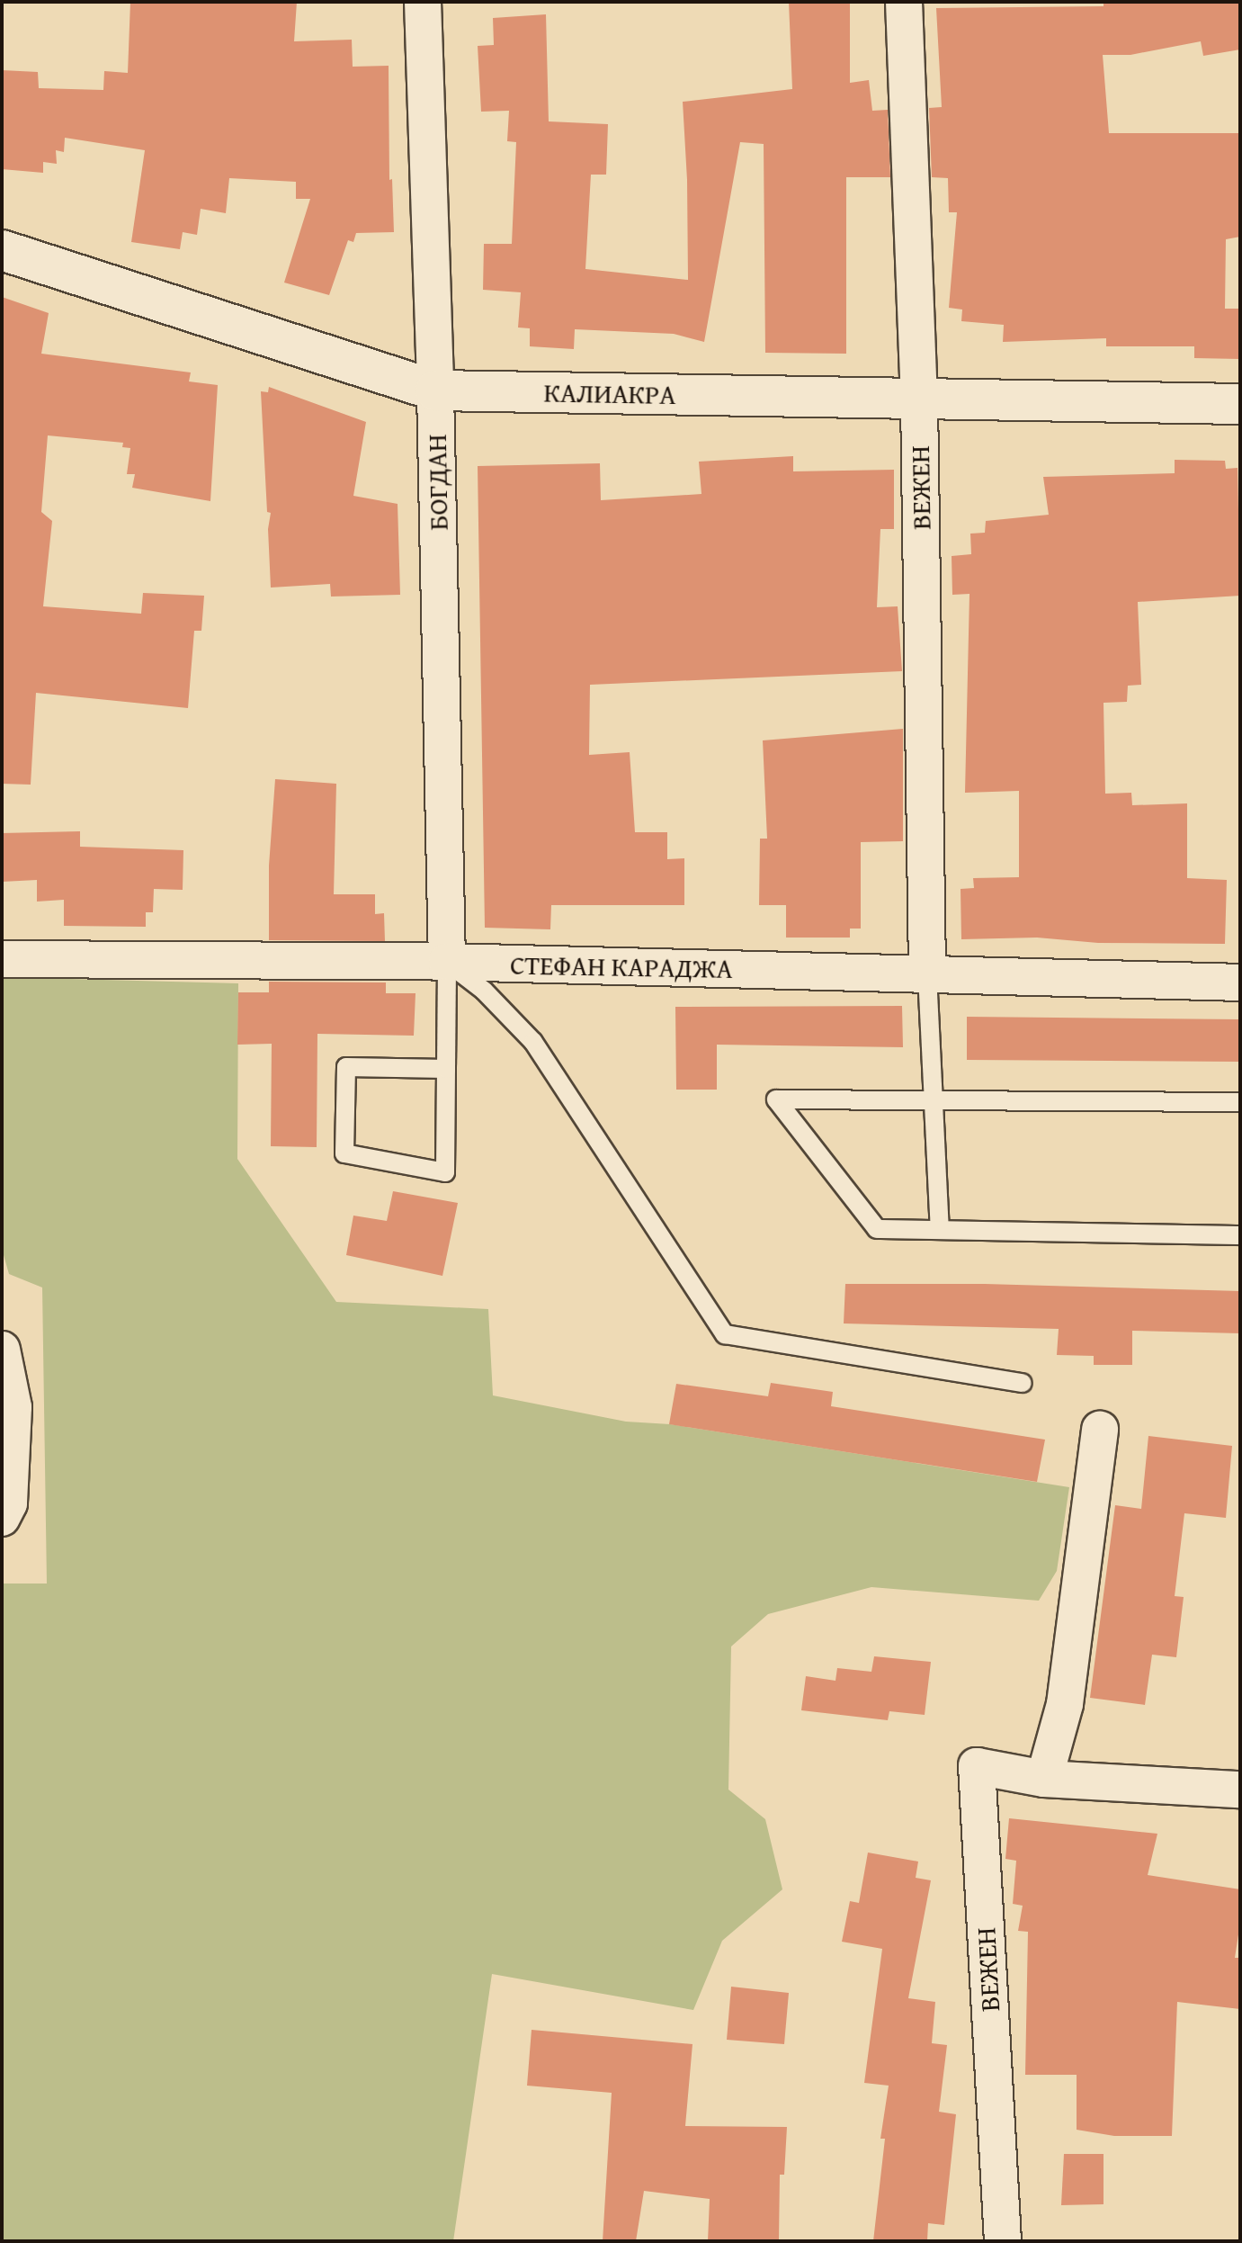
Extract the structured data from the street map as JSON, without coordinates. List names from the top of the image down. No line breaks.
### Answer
{"streets":{"street":["КАЛИАКРА","БОГДАН","ВЕЖЕН","СТЕФАН КАРАДЖА"]},"crossings":[["КАЛИАКРА","БОГДАН"],["КАЛИАКРА","ВЕЖЕН"],["БОГДАН","СТЕФАН КАРАДЖА"],["ВЕЖЕН","СТЕФАН КАРАДЖА"]]}
